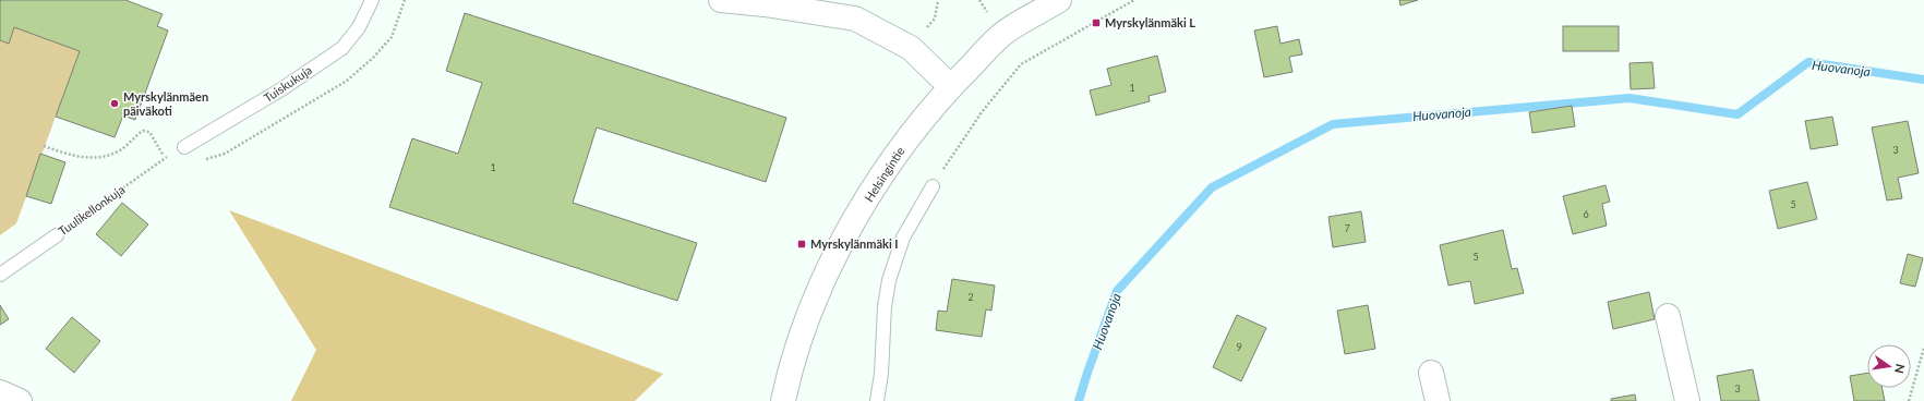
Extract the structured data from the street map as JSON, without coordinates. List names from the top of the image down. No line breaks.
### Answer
{"streets":{"street":["Helsingintie"],"lane":["Tuiskukuja","Tuulikellonkuja"]},"crossings":[["Tuiskukuja","Tuulikellonkuja"]],"water":["Huovanoja"],"places":{"transit":["Myrskylänmäki L","Myrskylänmäki I"],"other":["Myrskylänmäen päiväkoti"]},"house_numbers":["1","3","1","5","6","7","5","2","9","3"],"north":"right"}
